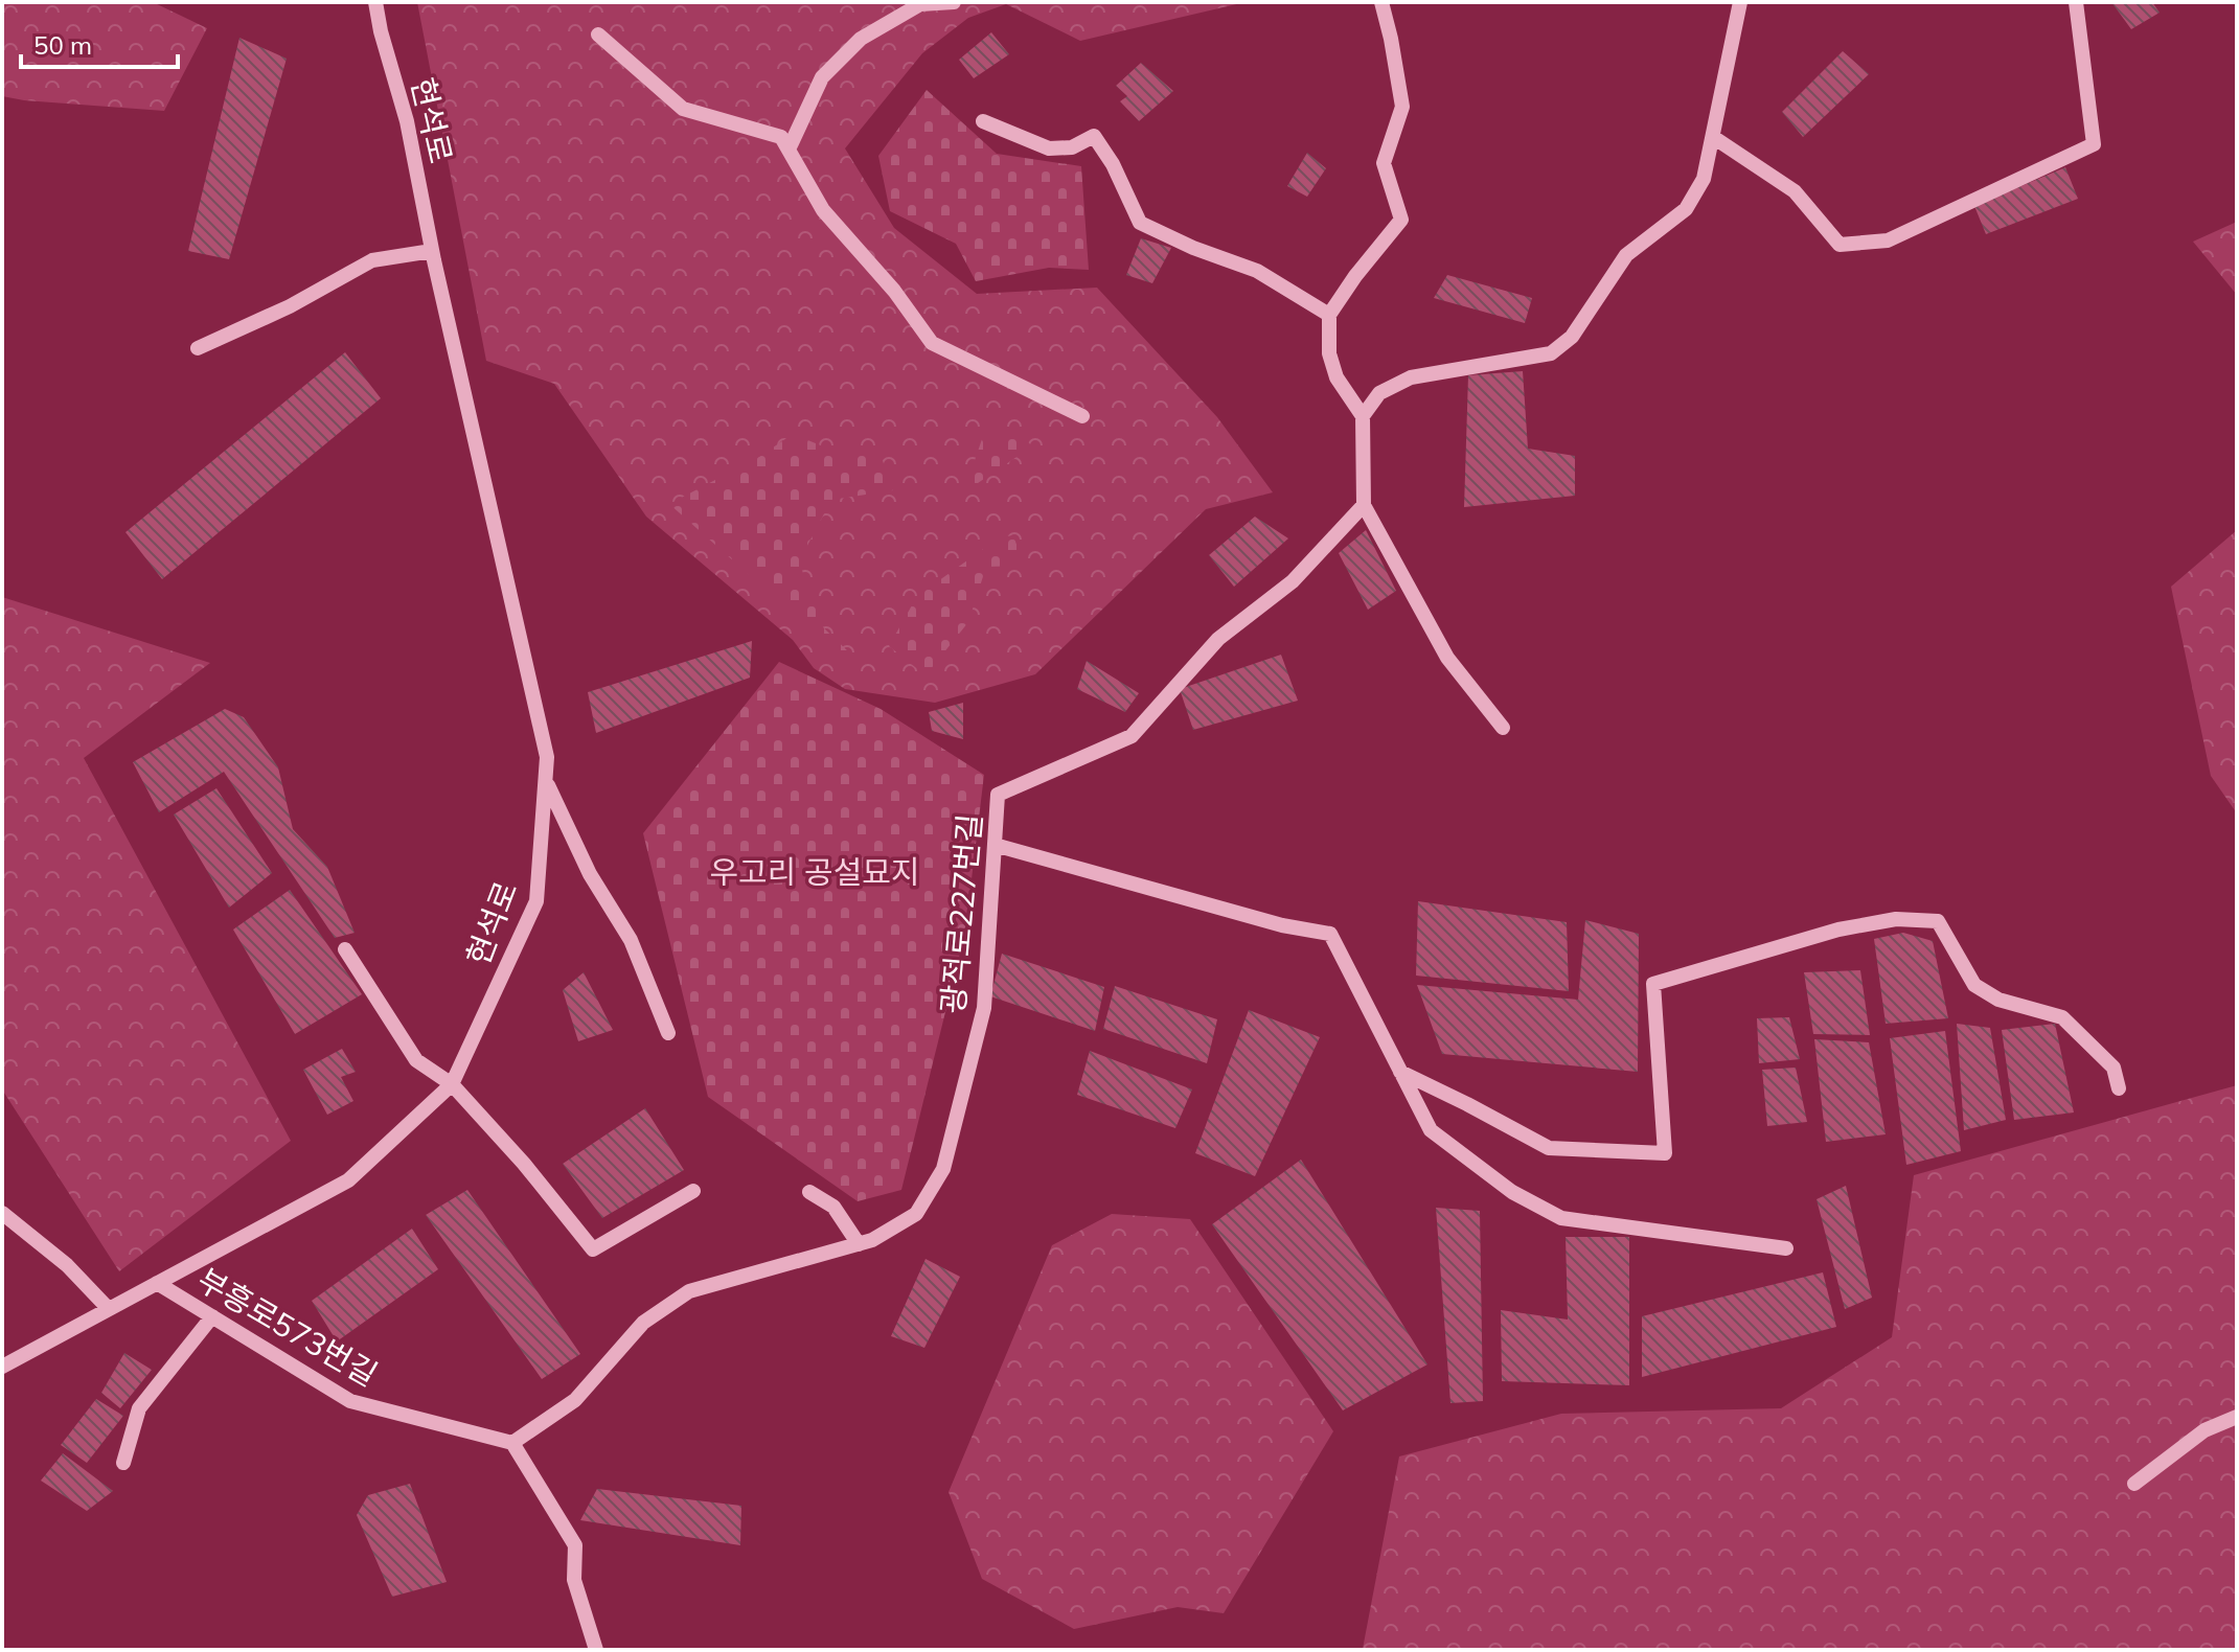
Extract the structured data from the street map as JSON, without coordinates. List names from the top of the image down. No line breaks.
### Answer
{"streets":{"street":["현석로","광적로227번길","부흥로573번길"]},"crossings":[["현석로","부흥로573번길"],["광적로227번길","부흥로573번길"]],"parks":["우고리 공설묘지"],"scale_bar":"50 m"}
